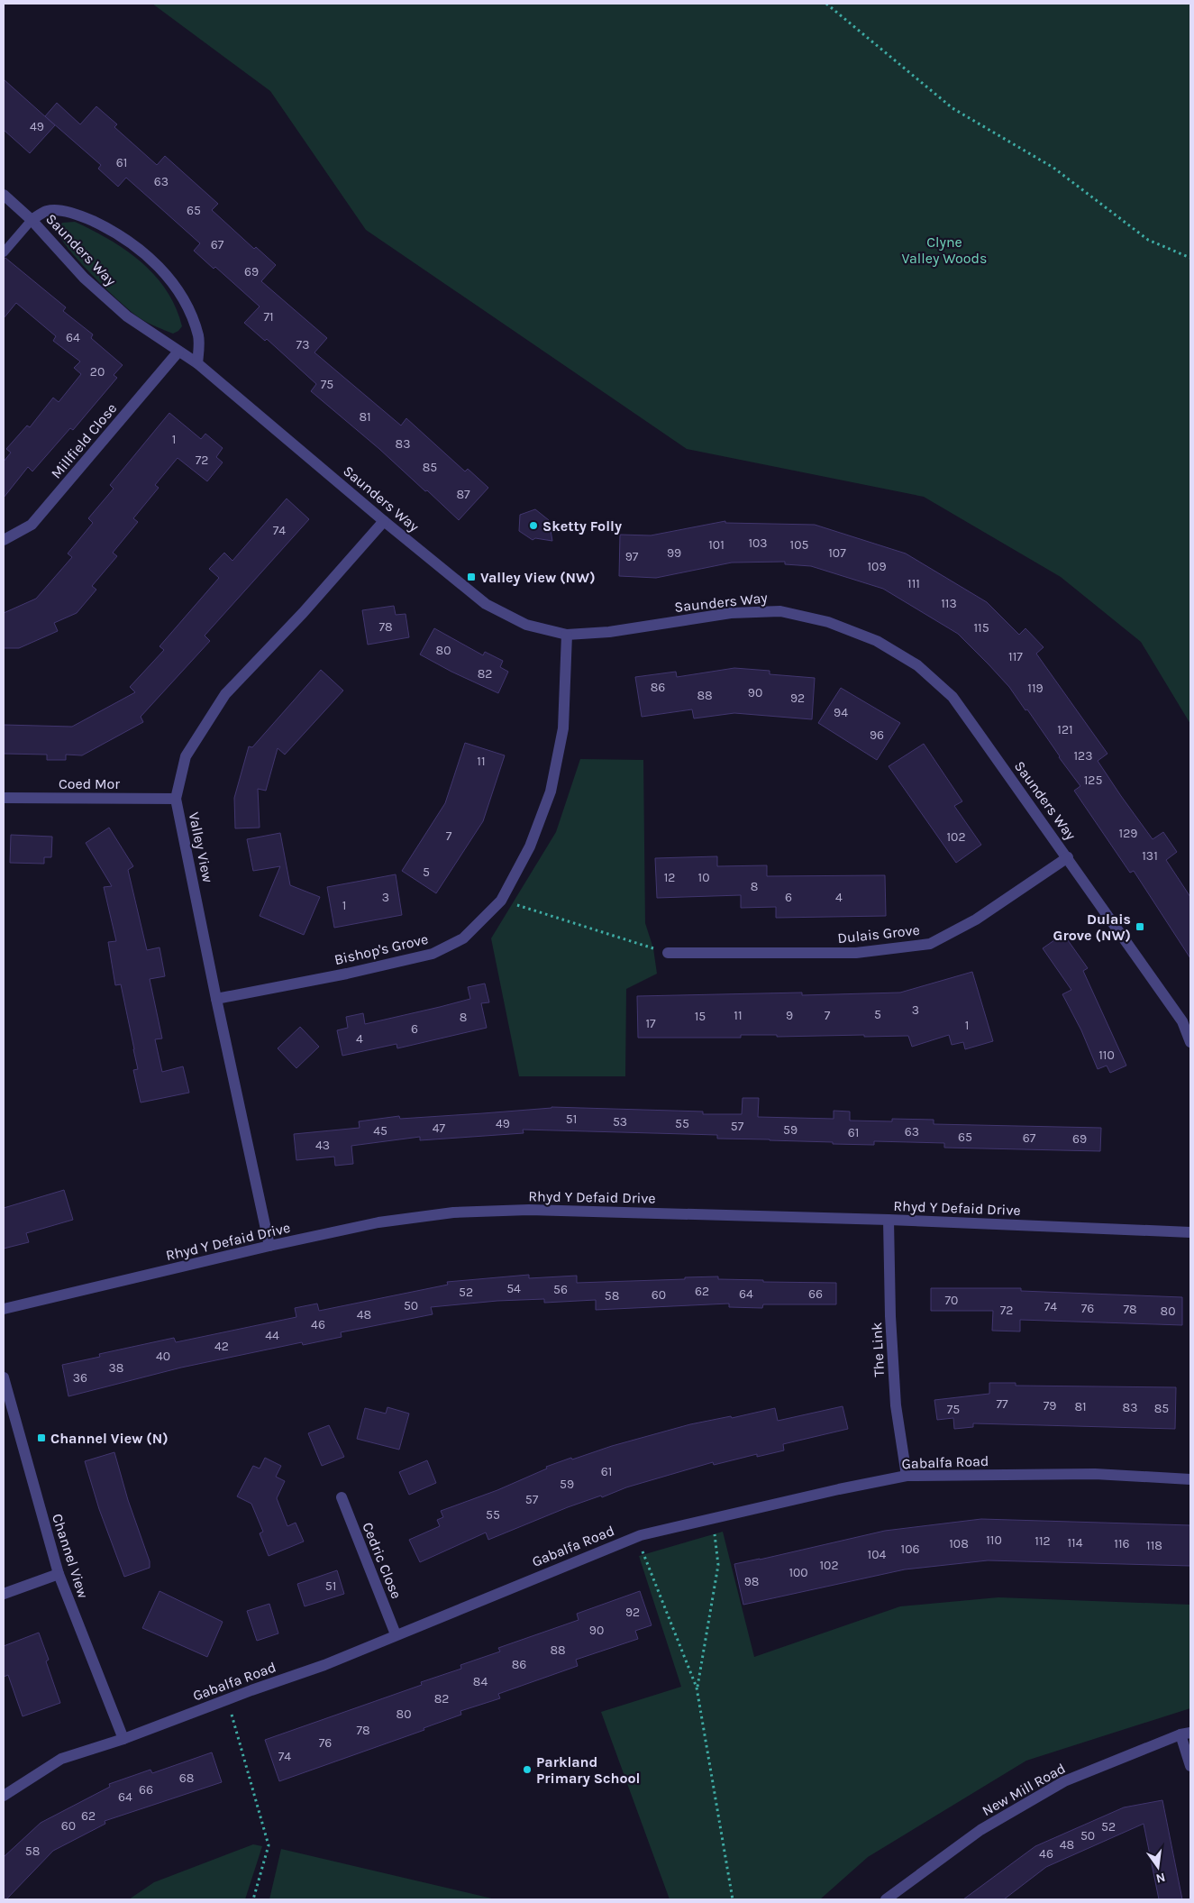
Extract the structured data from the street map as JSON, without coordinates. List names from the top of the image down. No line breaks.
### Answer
{"streets":{"street":["Saunders Way","Millfield Close","Coed Mor","Valley View","Dulais Grove","Bishop's Grove","Rhyd Y Defaid Drive","The Link","Gabalfa Road","Channel View","Cedric Close","New Mill Road"]},"crossings":[["Saunders Way","Millfield Close"],["Saunders Way","Valley View"],["Saunders Way","Dulais Grove"],["Saunders Way","Bishop's Grove"],["Coed Mor","Valley View"],["Valley View","Bishop's Grove"],["Valley View","Rhyd Y Defaid Drive"],["Rhyd Y Defaid Drive","The Link"],["The Link","Gabalfa Road"],["Gabalfa Road","Channel View"],["Gabalfa Road","Cedric Close"]],"parks":["Clyne Valley Woods"],"places":{"other":["Sketty Folly","Parkland Primary School"],"transit":["Valley View (NW)","Dulais Grove (NW)","Channel View (N)"]},"house_numbers":["49","61","63","65","67","69","71","64","73","20","75","81","1","83","72","85","87","74","103","101","105","99","107","97","109","111","113","78","115","80","117","82","86","119","90","88","92","94","121","96","123","11","125","129","7","102","131","5","12","10","8","3","6","4","1","3","5","11","9","7","15","8","17","1","6","4","110","51","53","49","55","57","47","59","45","63","61","65","67","69","43","54","56","62","52","64","66","60","58","70","50","74","76","78","72","80","48","46","44","42","40","38","36","77","79","81","83","85","75","61","59","57","55","110","112","114","108","116","118","106","104","102","100","98","51","92","90","88","86","84","82","80","78","76","74","68","66","64","62","60","52","50","48","58","46"],"north":"bottom"}
